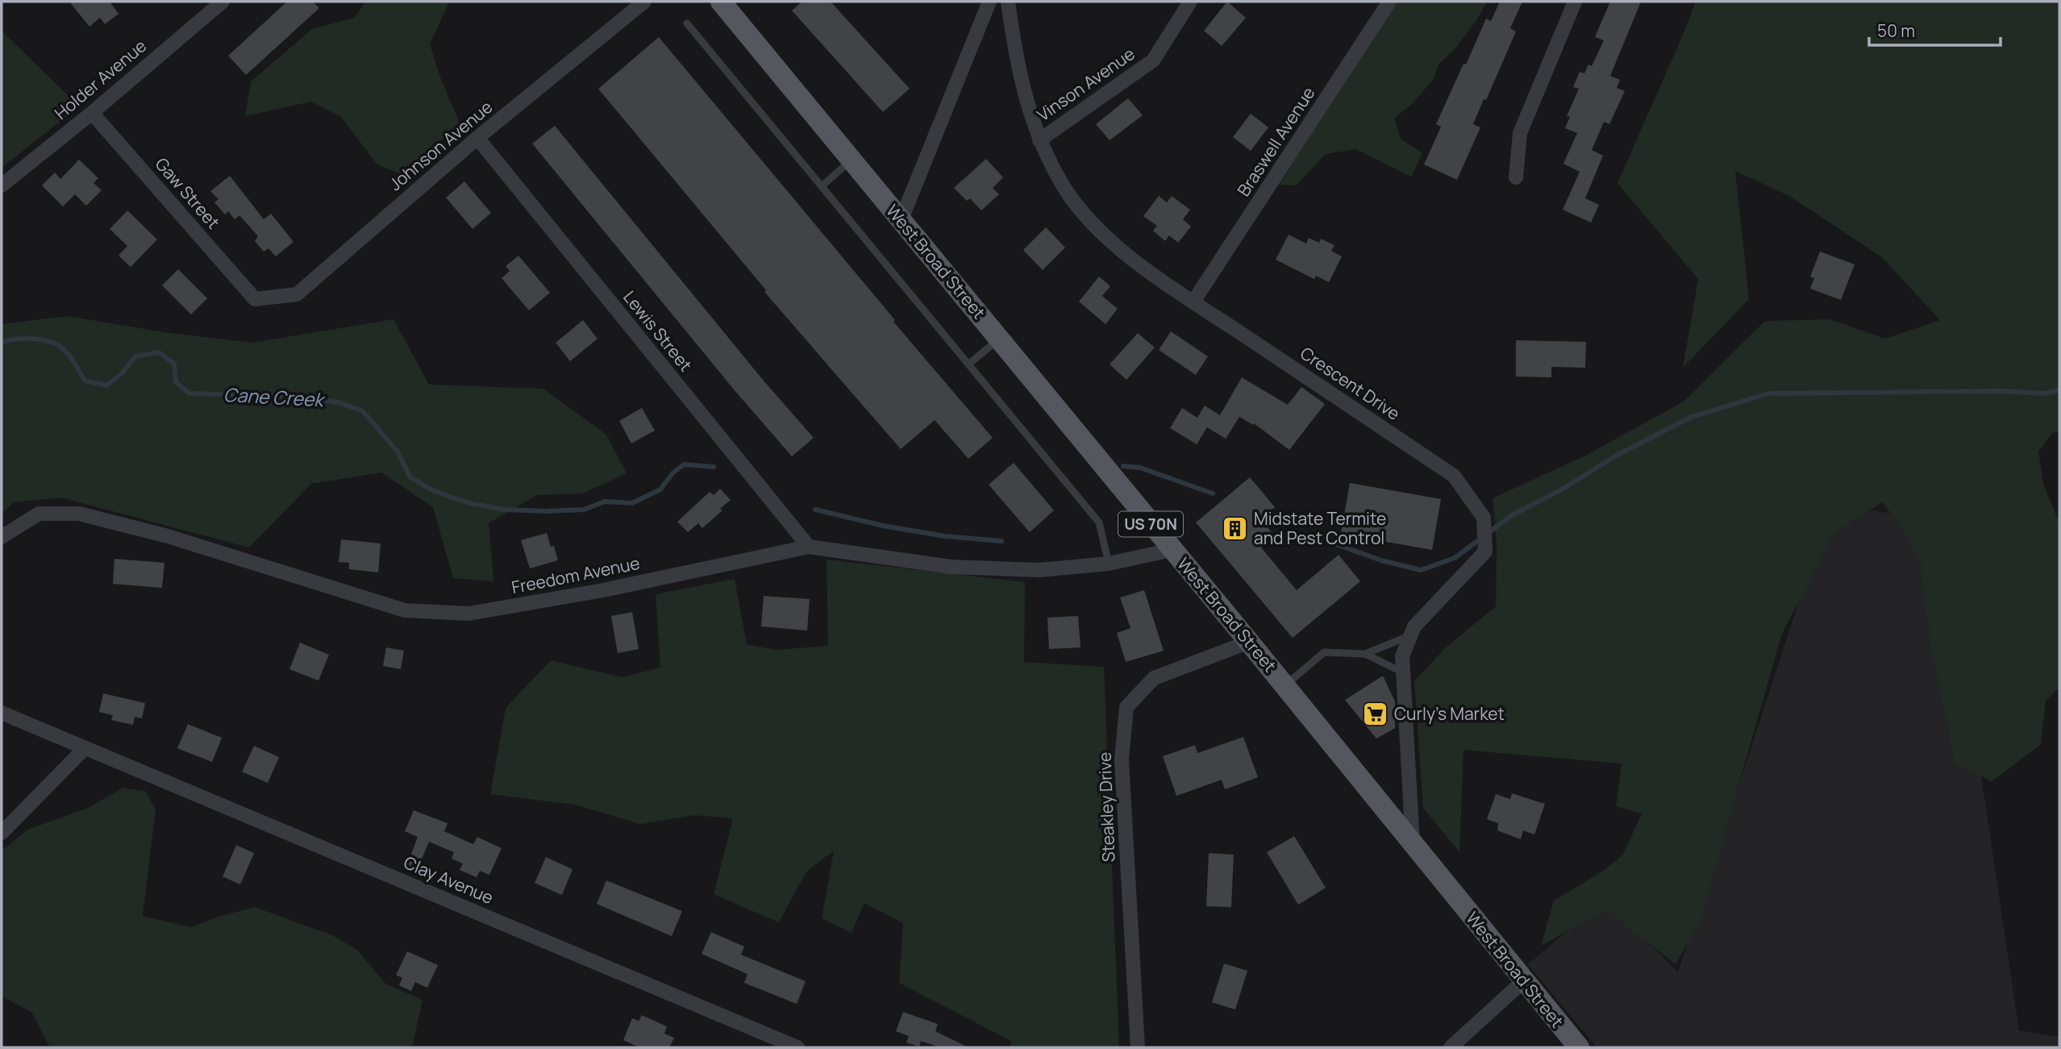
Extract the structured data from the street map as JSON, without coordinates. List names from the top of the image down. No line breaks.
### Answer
{"streets":{"main road":["West Broad Street","US 70N"],"street":["Holder Avenue","Vinson Avenue","Braswell Avenue","Johnson Avenue","Gaw Street","Lewis Street","Crescent Drive","Freedom Avenue","Steakley Drive","Clay Avenue"]},"crossings":[["Holder Avenue","Gaw Street"],["Vinson Avenue","Crescent Drive"],["Braswell Avenue","Crescent Drive"],["Johnson Avenue","Gaw Street"],["Johnson Avenue","Lewis Street"],["West Broad Street","Crescent Drive"],["West Broad Street","Freedom Avenue"],["West Broad Street","Steakley Drive"],["Lewis Street","Freedom Avenue"]],"water":["Cane Creek"],"places":{"building":["Midstate Termite and Pest Control"],"supermarket":["Curly's Market"]},"scale_bar":"50 m"}
